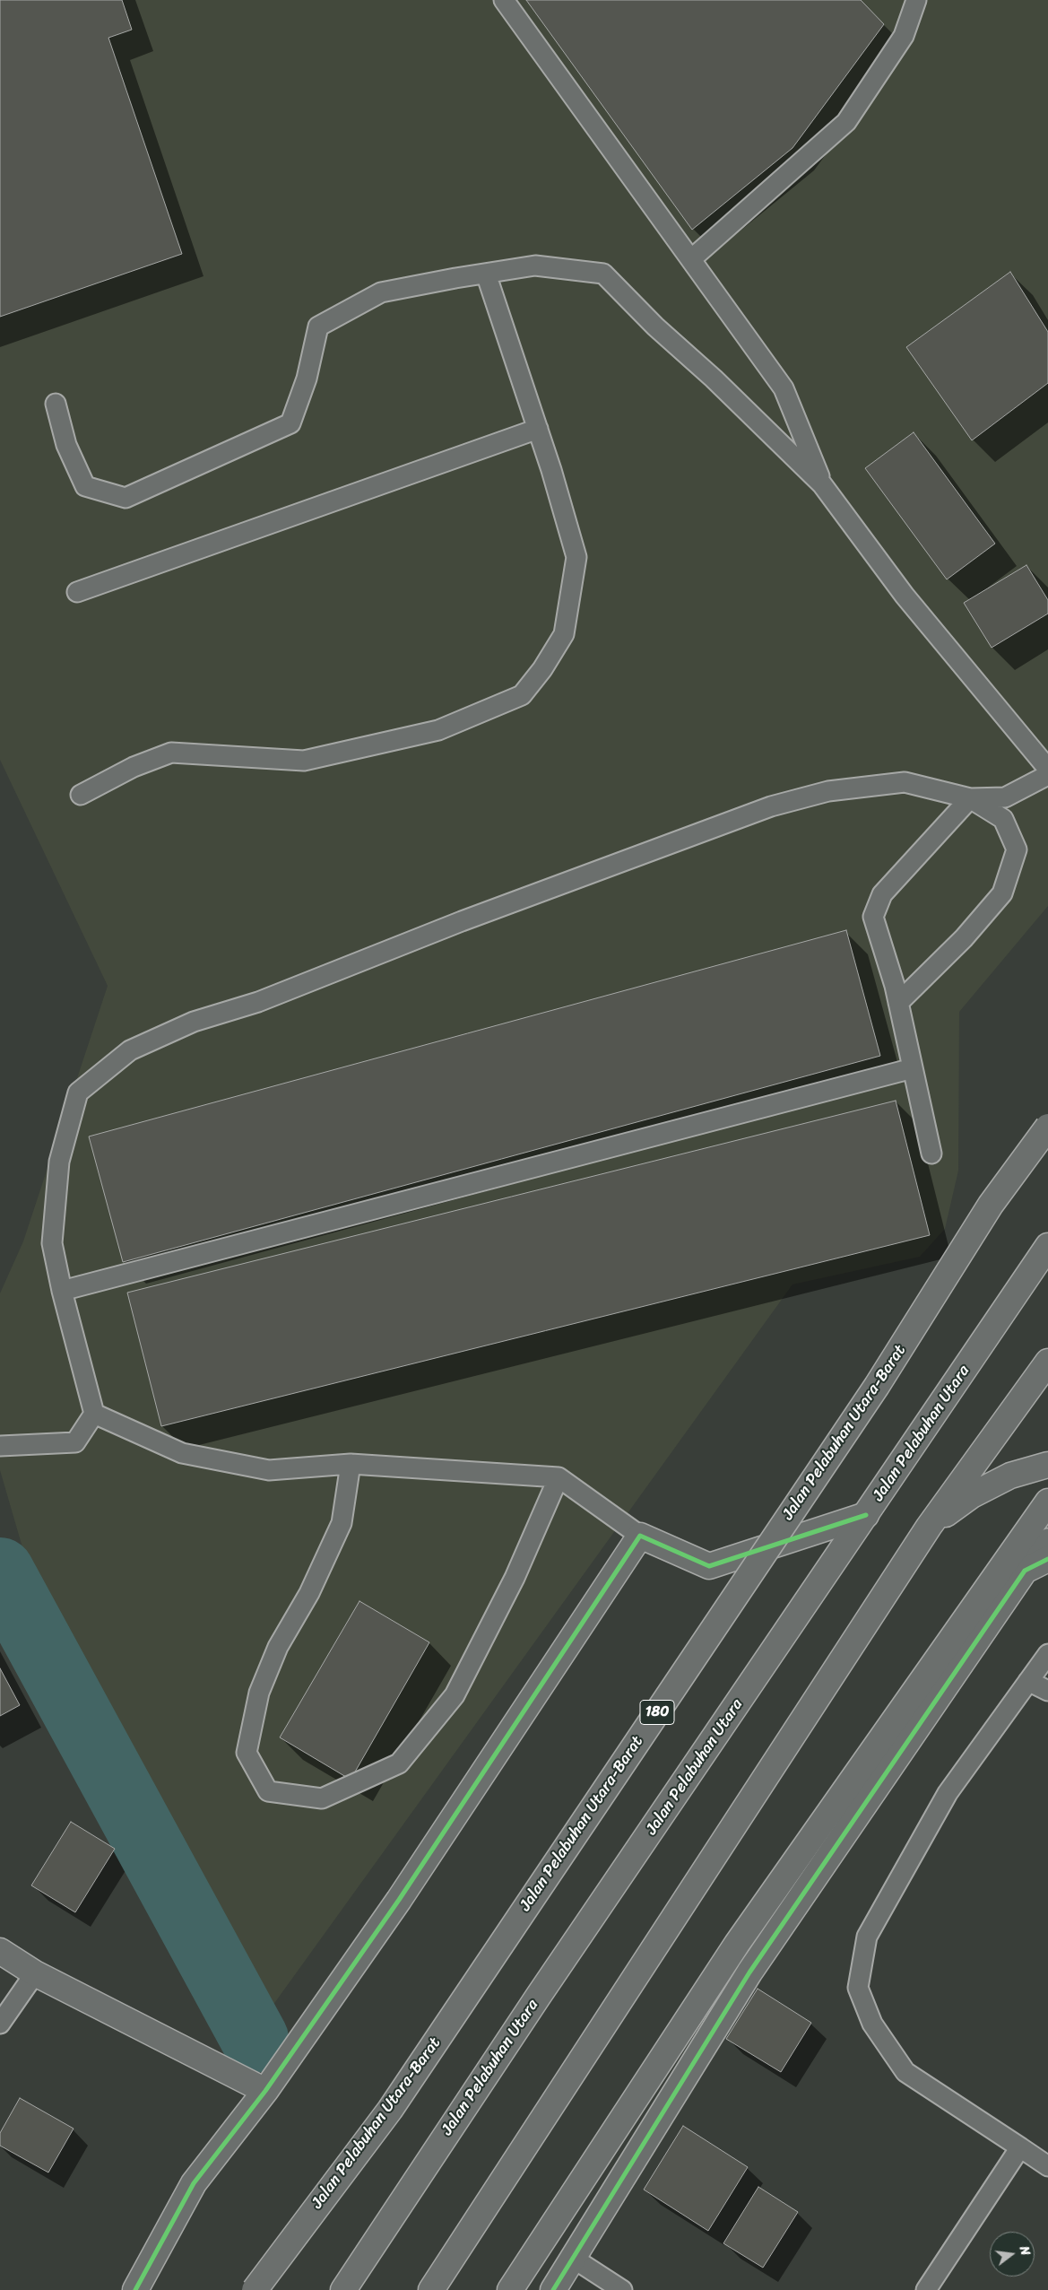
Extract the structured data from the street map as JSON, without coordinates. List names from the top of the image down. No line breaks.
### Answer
{"streets":{"main road":["Jalan Pelabuhan Utara-Barat","Jalan Pelabuhan Utara","180"]},"north":"right"}
